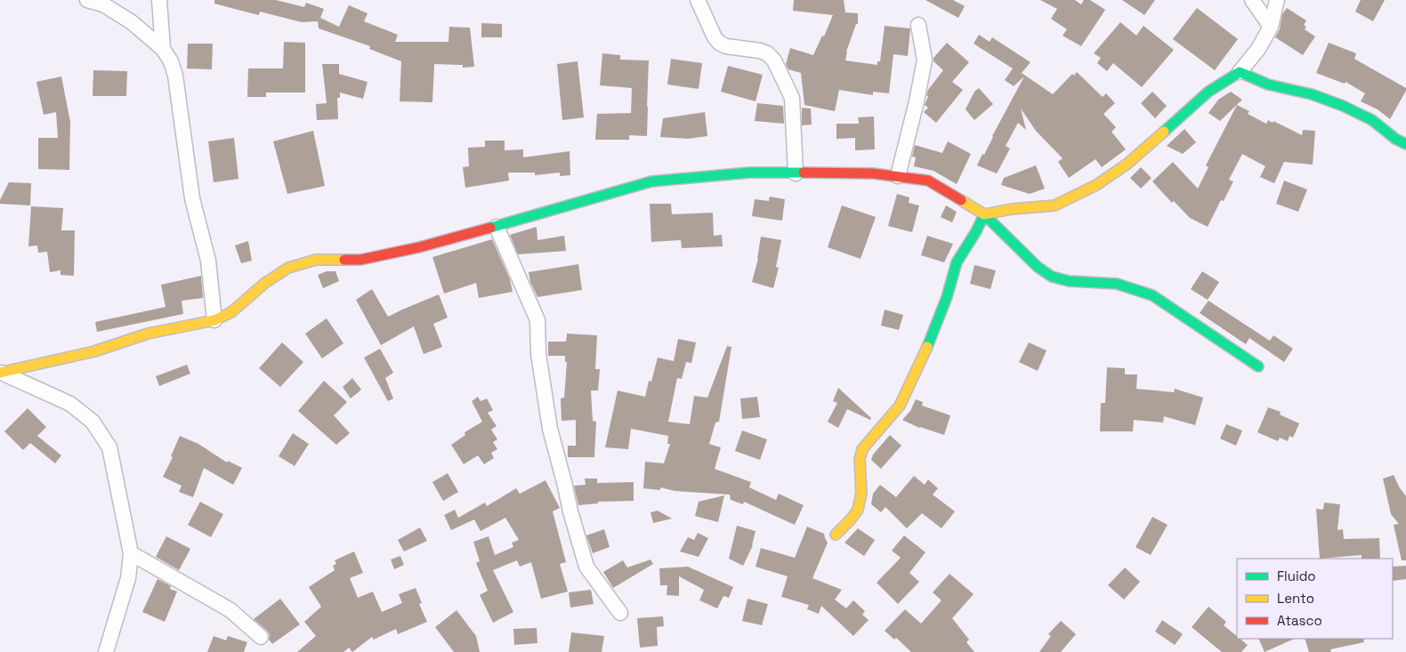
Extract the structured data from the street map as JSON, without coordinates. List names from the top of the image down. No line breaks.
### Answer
{"legend":["Fluido","Lento","Atasco"]}
